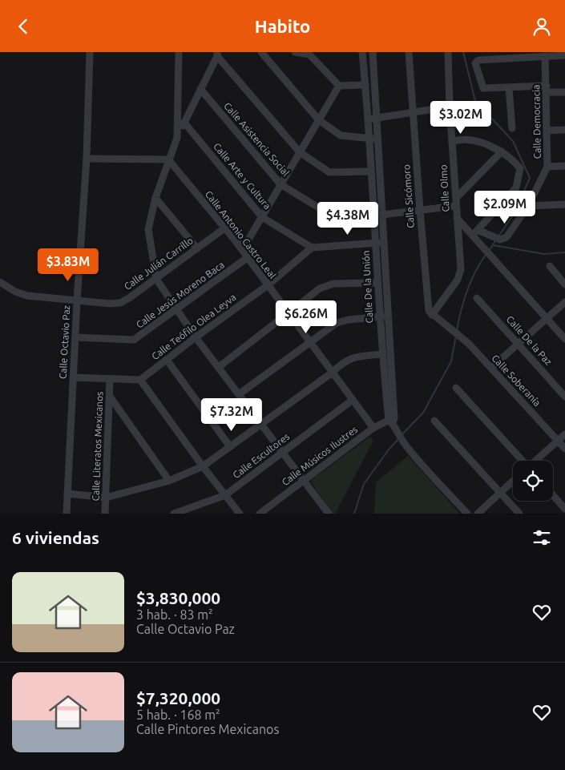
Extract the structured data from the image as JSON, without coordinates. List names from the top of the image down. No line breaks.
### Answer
{"streets":{"street":["Calle Democracia","Calle Asistencia Social","Calle Arte y Cultura","Calle Olmo","Calle Sicómoro","Calle Antonio Castro Leal","Calle Julián Carrillo","Calle De la Unión","Calle Jesús Moreno Baca","Calle Teófilo Olea Leyva","Calle De la Paz","Calle Octavio Paz","Calle Soberanía","Calle Literatos Mexicanos","Calle Escultores","Calle Músicos Ilustres"]},"crossings":[["Calle Asistencia Social","Calle De la Unión"],["Calle Arte y Cultura","Calle Teófilo Olea Leyva"],["Calle Olmo","Calle Sicómoro"],["Calle Olmo","Calle Soberanía"],["Calle Sicómoro","Calle Soberanía"],["Calle Antonio Castro Leal","Calle Julián Carrillo"],["Calle Antonio Castro Leal","Calle Jesús Moreno Baca"],["Calle Antonio Castro Leal","Calle Teófilo Olea Leyva"],["Calle Antonio Castro Leal","Calle Escultores"],["Calle Antonio Castro Leal","Calle Músicos Ilustres"],["Calle Julián Carrillo","Calle Octavio Paz"],["Calle De la Unión","Calle Músicos Ilustres"],["Calle Jesús Moreno Baca","Calle Octavio Paz"]],"page":{"header":"Habito","price":["$3.02M","$2.09M","$4.38M","$3.83M","$6.26M","$7.32M"],"heading":"6 viviendas","list":[{"name":"$3,830,000","note":"3 hab. · 83 m² · Calle Octavio Paz"},{"name":"$7,320,000","note":"5 hab. · 168 m² · Calle Pintores Mexicanos"}]}}
